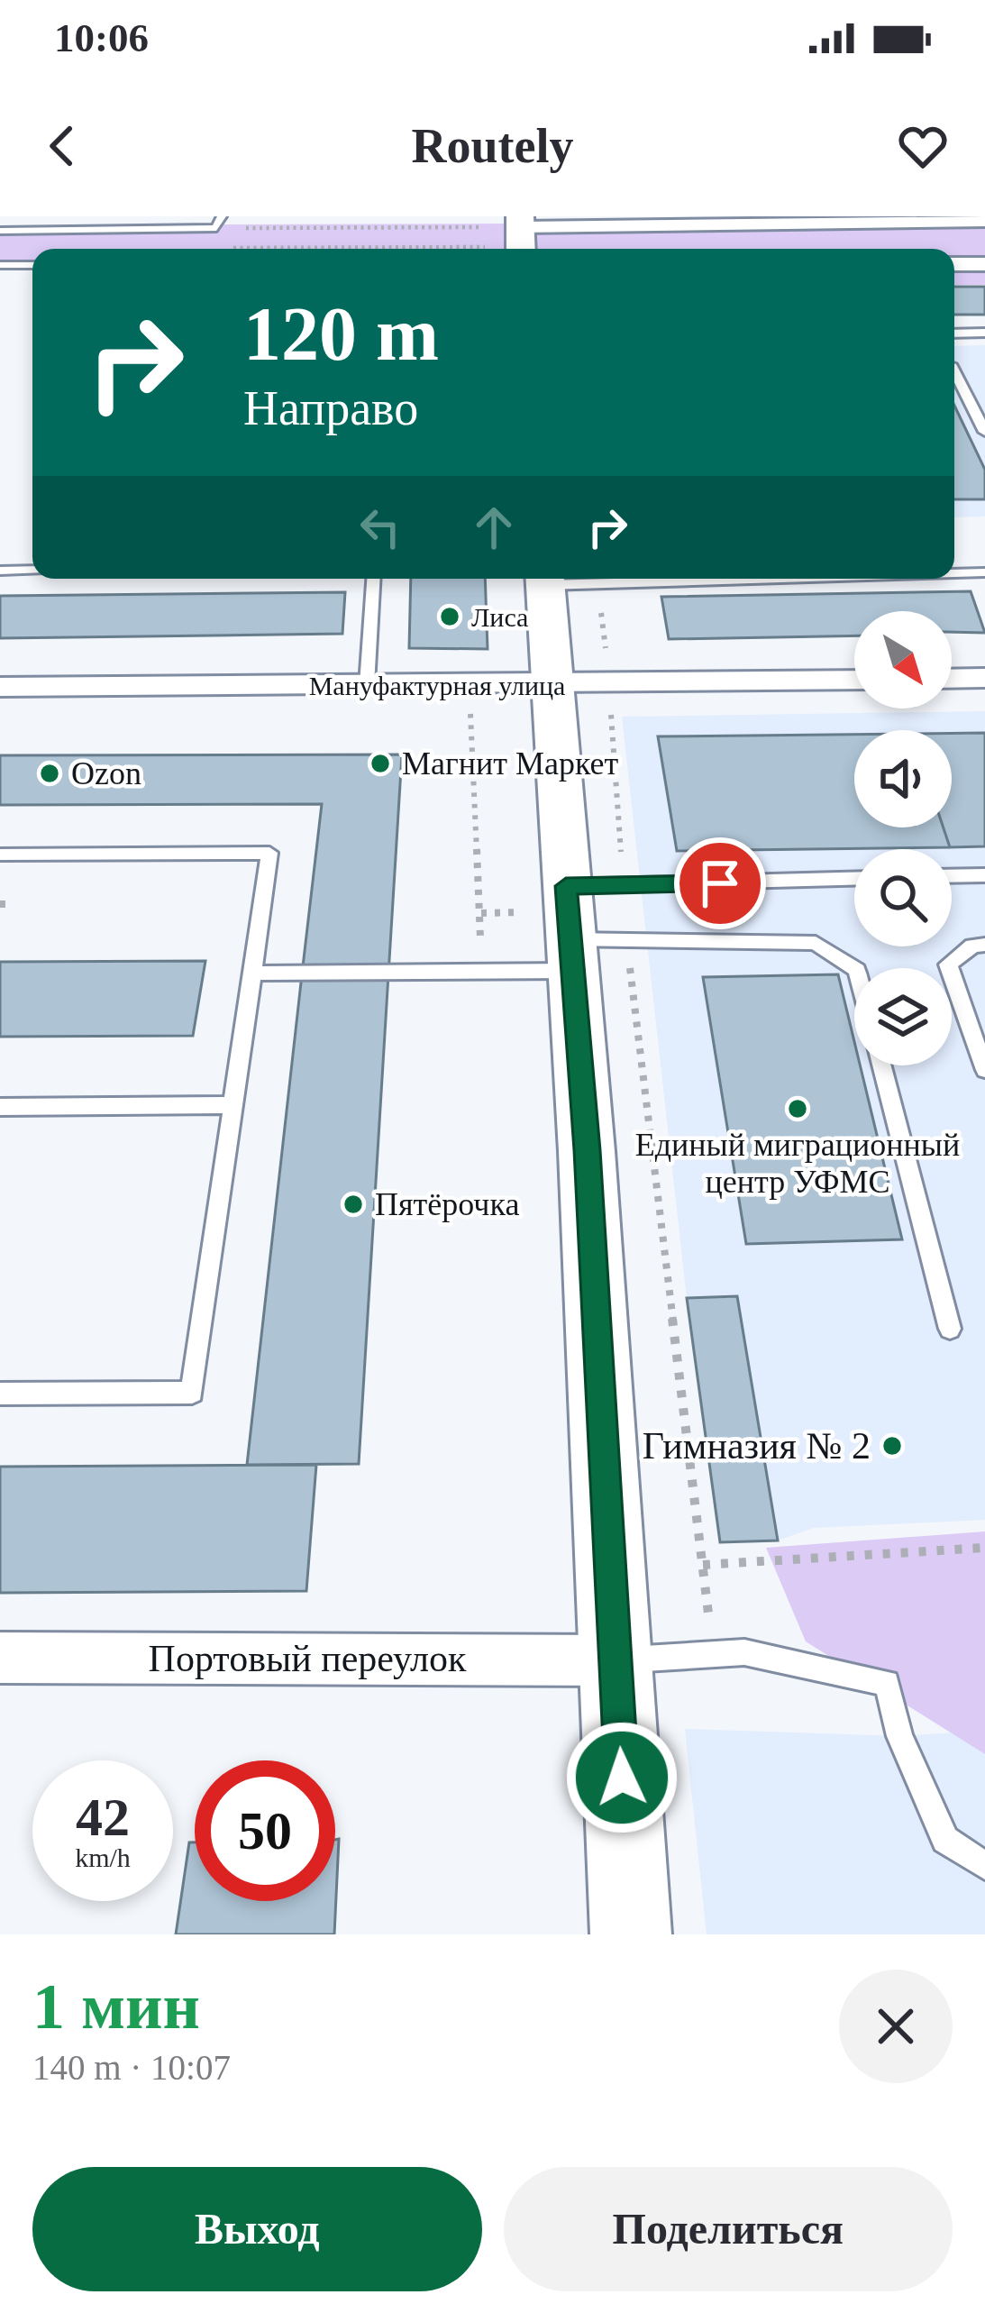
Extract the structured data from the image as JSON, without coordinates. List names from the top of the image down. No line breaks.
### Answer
{"streets":{"street":["Мануфактурная улица","Портовый переулок"]},"places":["Лиса","Магнит Маркет","Ozon","Единый миграционный центр УФМС","Пятёрочка","Гимназия № 2"],"north":"bottom right","page":{"status":"10:06","header":"Routely","turn":["120 m","Направо"],"speed":"42 km/h","limit":"50","heading":["1 мин","140 m · 10:07"],"buttons":["Выход","Поделиться"]}}
